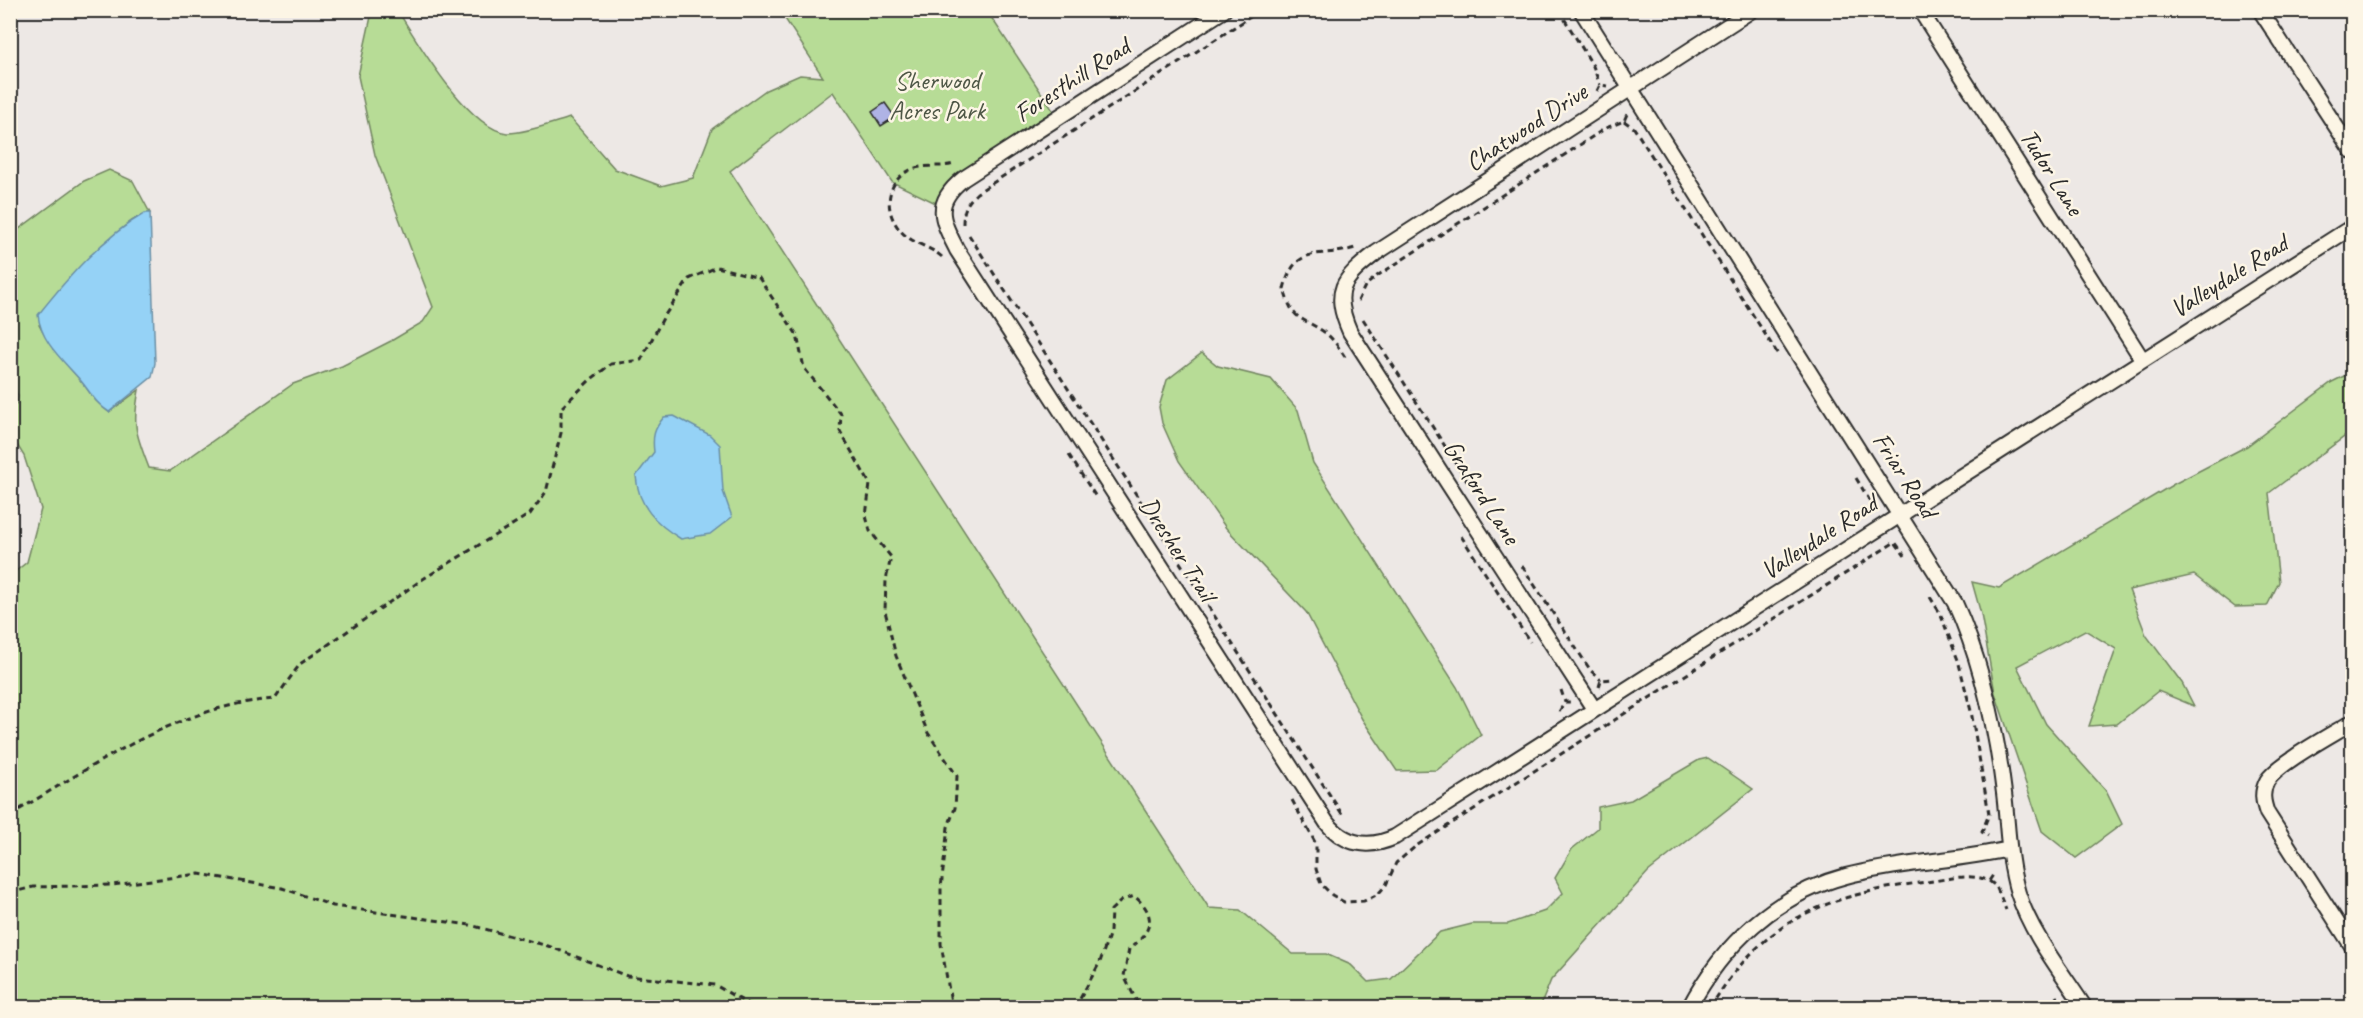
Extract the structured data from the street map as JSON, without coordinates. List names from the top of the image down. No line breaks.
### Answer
{"streets":{"street":["Foresthill Road","Chatwood Drive","Tudor Lane","Valleydale Road","Friar Road","Graford Lane","Dresher Trail"]},"crossings":[["Foresthill Road","Dresher Trail"],["Chatwood Drive","Friar Road"],["Chatwood Drive","Graford Lane"],["Tudor Lane","Valleydale Road"],["Valleydale Road","Friar Road"],["Valleydale Road","Graford Lane"],["Valleydale Road","Dresher Trail"]],"parks":["Sherwood Acres Park"]}
